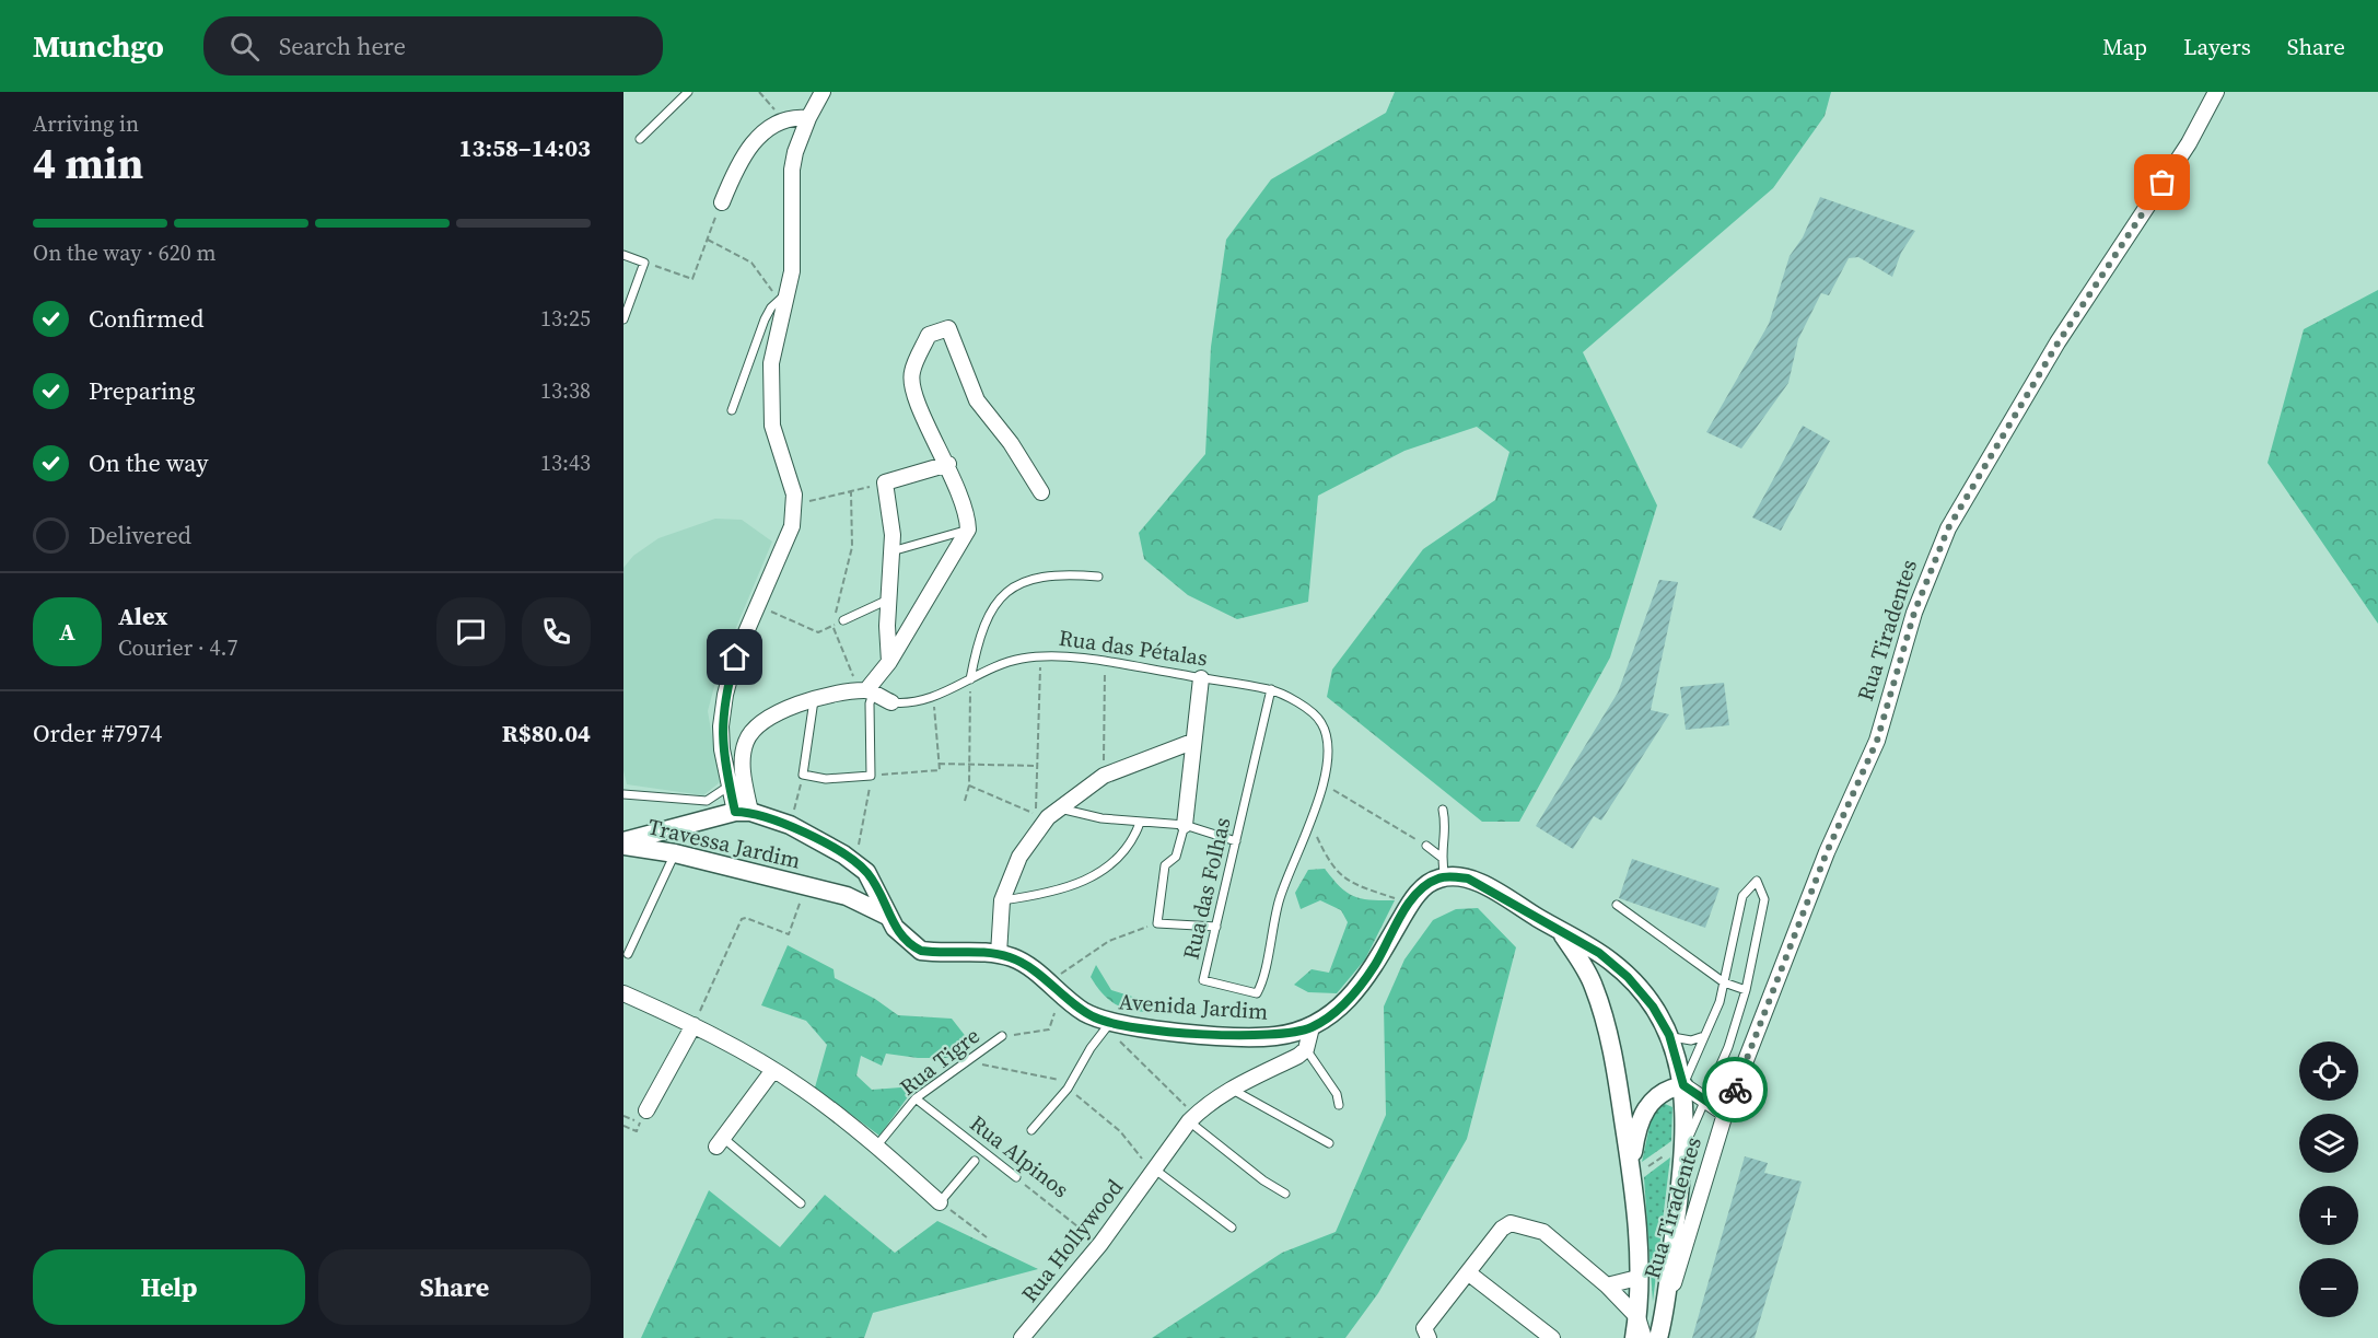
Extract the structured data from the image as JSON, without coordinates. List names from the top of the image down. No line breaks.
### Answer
{"streets":{"street":["Rua Tiradentes","Rua das Pétalas","Travessa Jardim","Avenida Jardim","Rua Hollywood"],"lane":["Rua das Folhas","Rua Tigre","Rua Alpinos"]},"crossings":[["Rua das Pétalas","Rua das Folhas"],["Travessa Jardim","Avenida Jardim"],["Rua Tigre","Rua Alpinos"],["Rua Alpinos","Rua Hollywood"]],"page":{"header":"Munchgo","search":"Search here","nav":["Map","Layers","Share"],"heading":["4 min","Arriving in","13:58–14:03"],"panel":["Alex","Courier · 4.7","Order #7974","R$80.04"],"bar":"On the way · 620 m","list":[["Confirmed","13:25"],["Preparing","13:38"],["On the way","13:43"],"Delivered"],"round":"A","map_buttons":["+","−"],"buttons":["Help","Share"]}}
